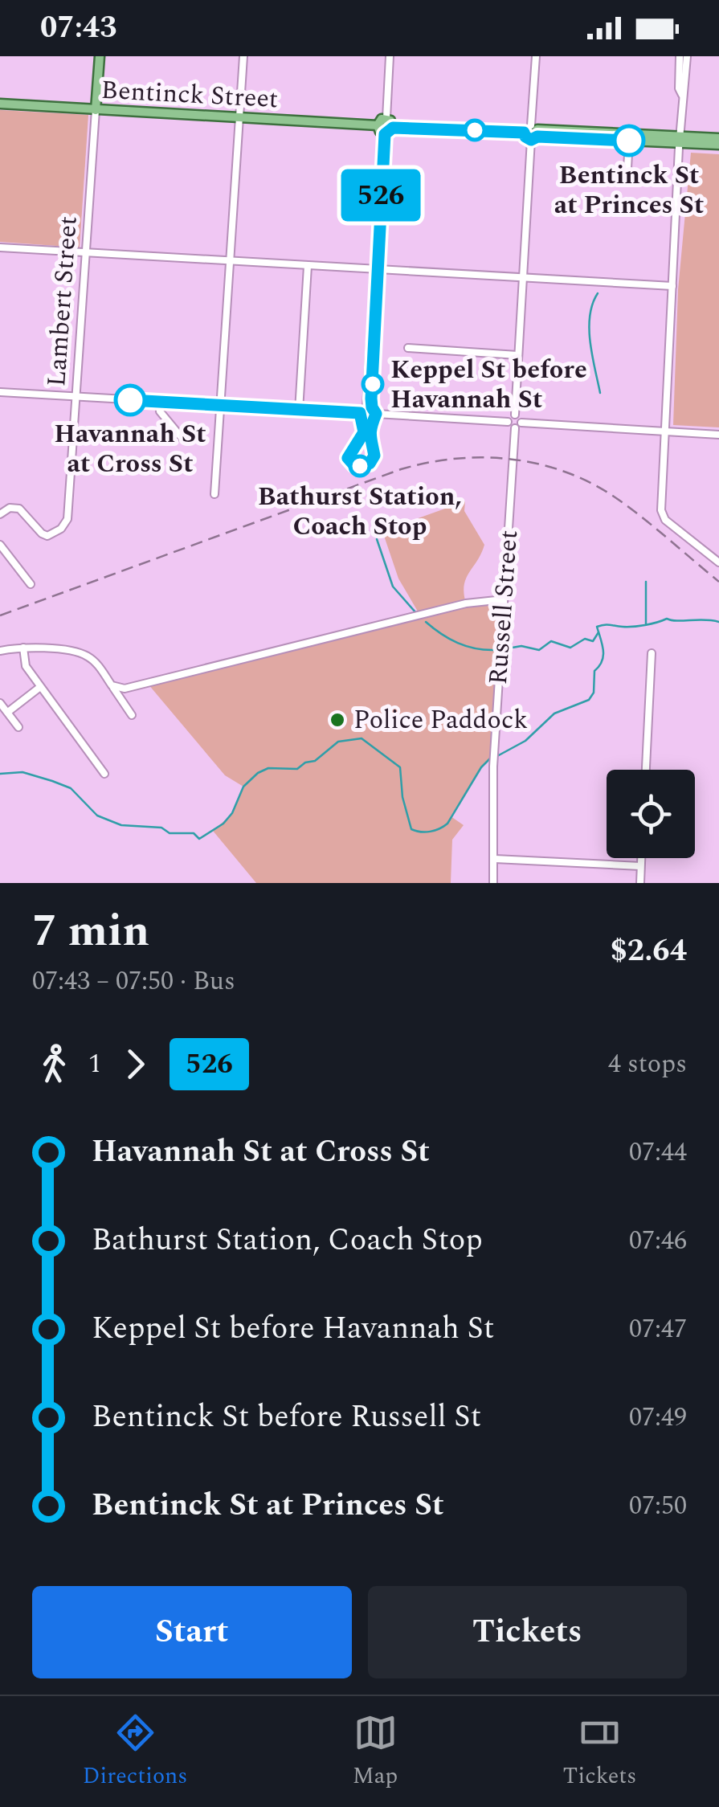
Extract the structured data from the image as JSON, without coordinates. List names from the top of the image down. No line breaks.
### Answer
{"streets":{"main road":["Bentinck Street","Lambert Street"],"street":["Russell Street"]},"crossings":[["Bentinck Street","Lambert Street"]],"places":["Bentinck St at Princes St","Keppel St before Havannah St","Havannah St at Cross St","Bathurst Station, Coach Stop","Police Paddock"],"lines":["bus line 526"],"page":{"status":"07:43","on_map":"526","heading":["7 min","07:43 – 07:50 · Bus","$2.64"],"legs":["1","526","4 stops"],"list":[{"name":"Havannah St at Cross St","value":"07:44"},{"name":"Bathurst Station, Coach Stop","value":"07:46"},{"name":"Keppel St before Havannah St","value":"07:47"},{"name":"Bentinck St before Russell St","value":"07:49"},{"name":"Bentinck St at Princes St","value":"07:50"}],"buttons":["Start","Tickets"],"tabs":["Directions","Map","Tickets"]}}
